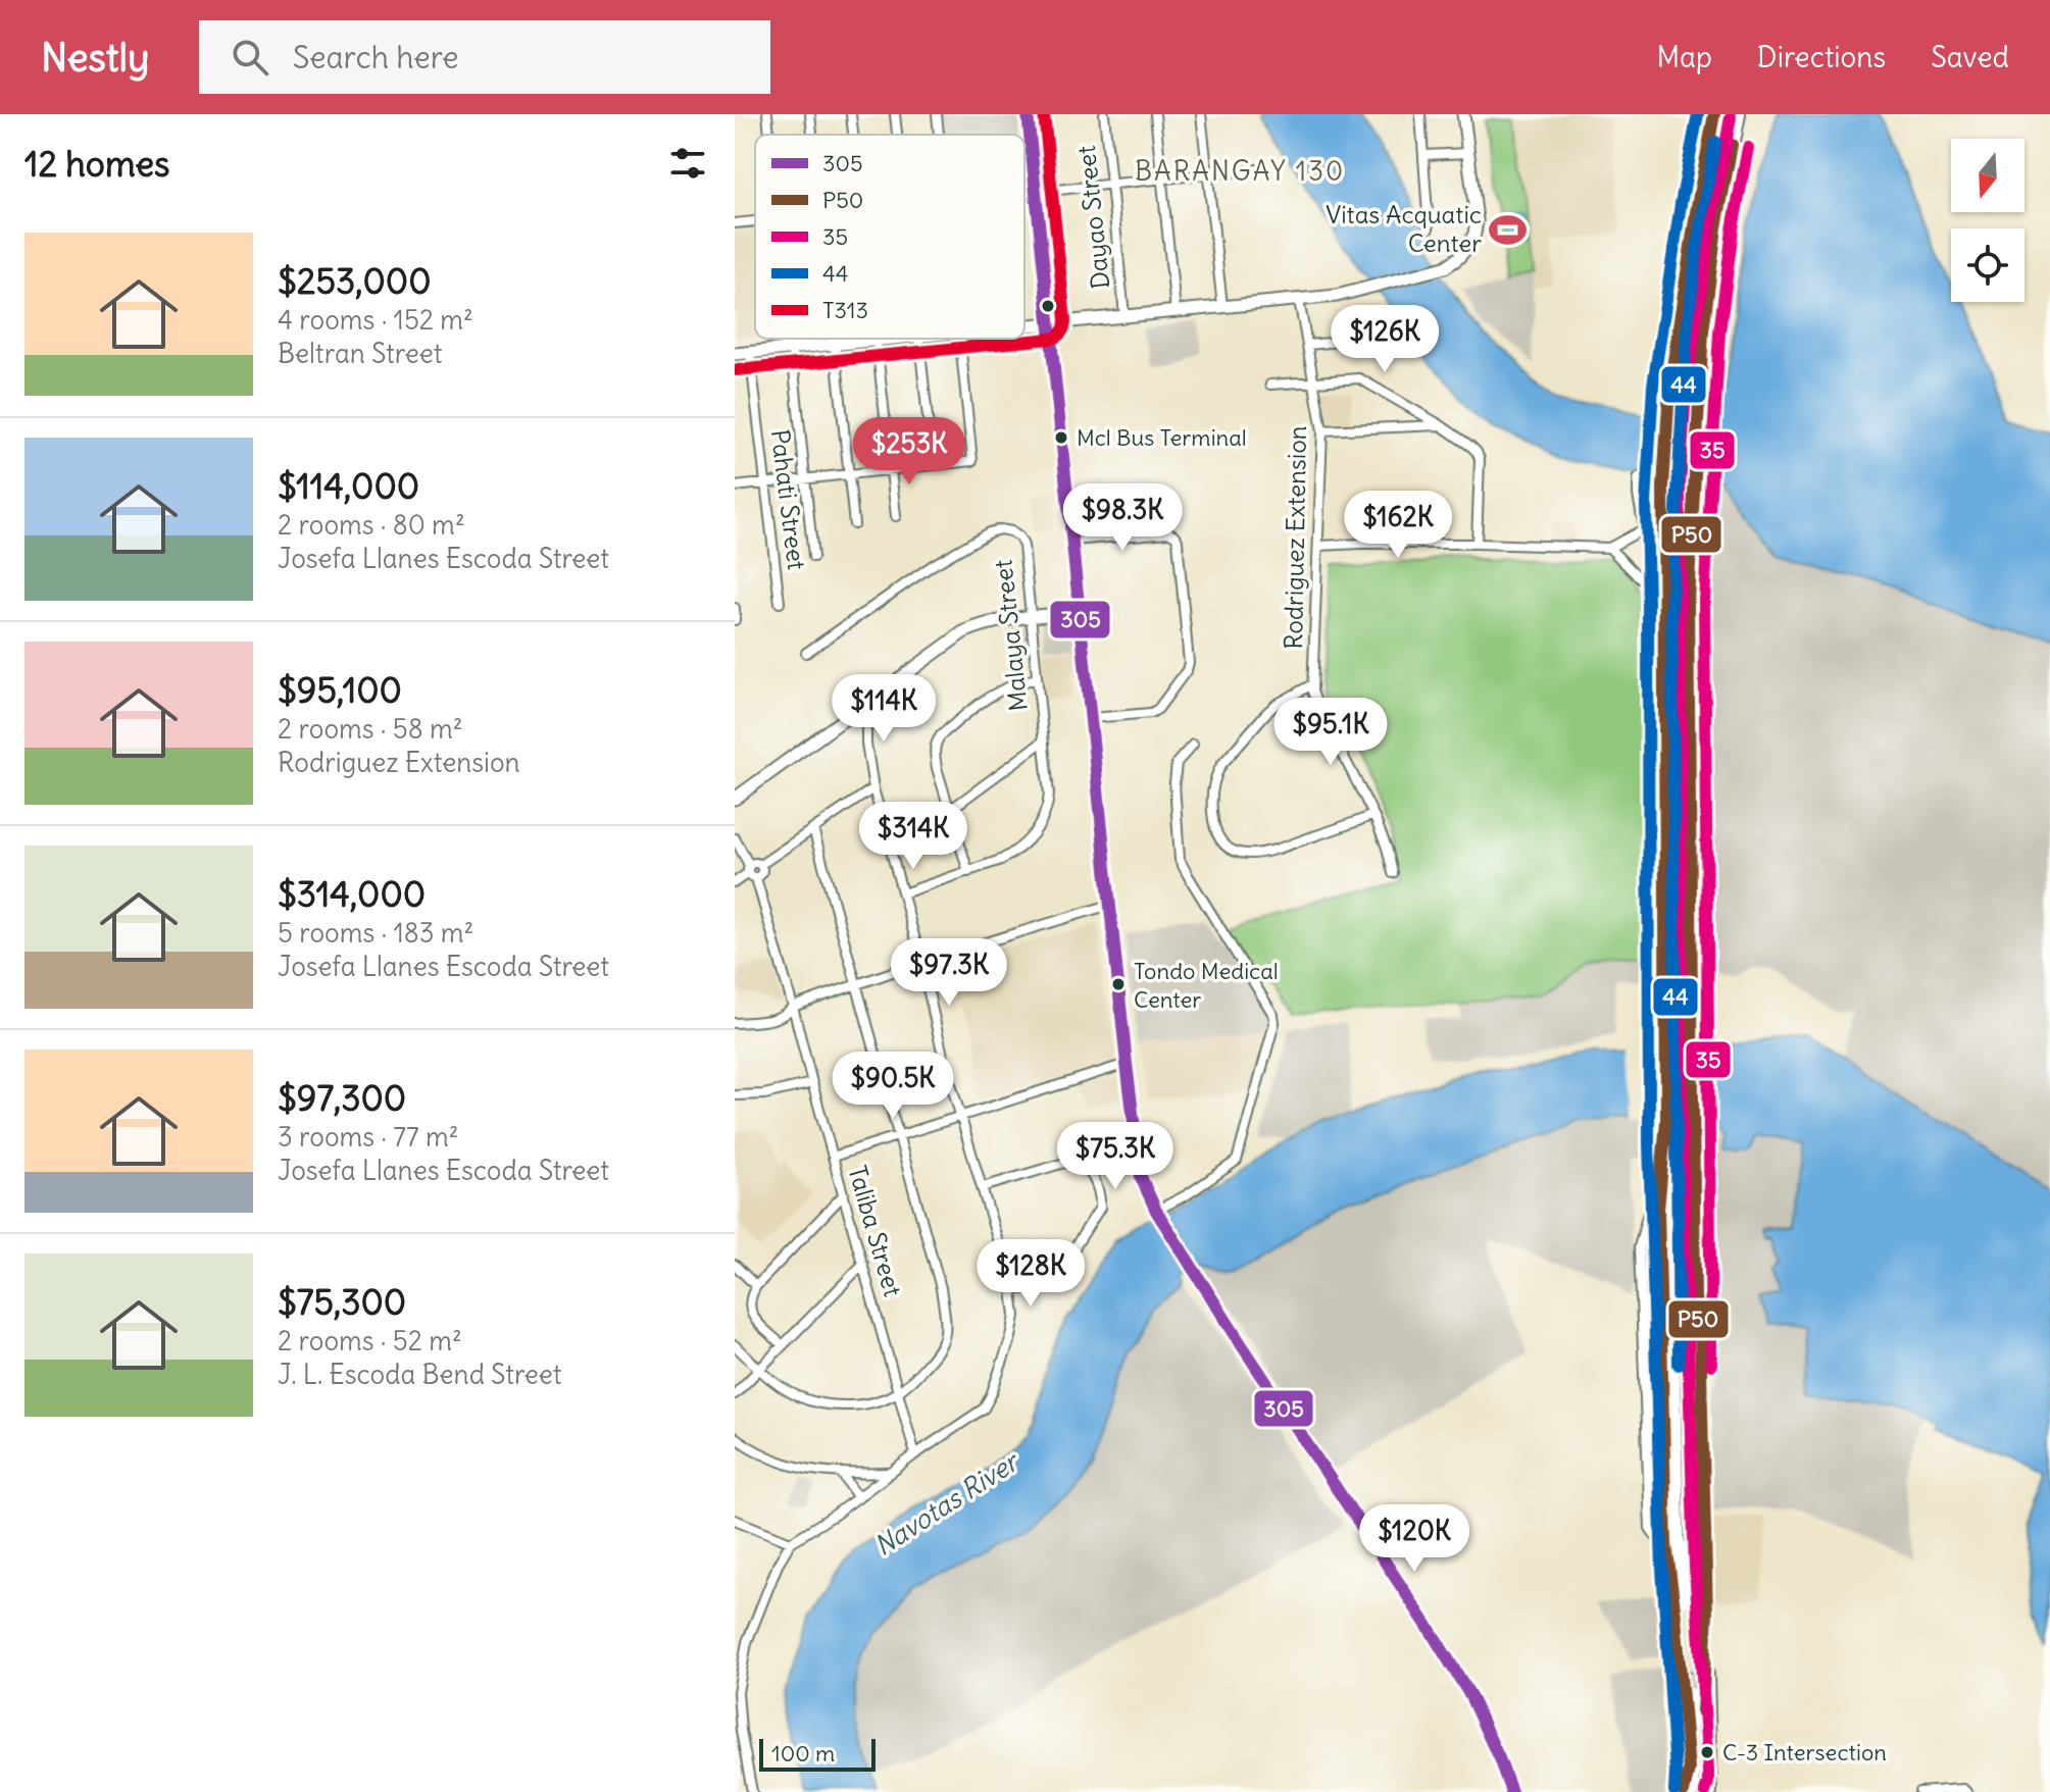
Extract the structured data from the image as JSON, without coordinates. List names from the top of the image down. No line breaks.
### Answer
{"streets":{"street":["Dayao Street","Pahati Street","Rodriguez Extension","Malaya Street","Taliba Street"]},"districts":["BARANGAY 130"],"water":["Navotas River"],"places":{"sports":["Vitas Acquatic Center"],"other":["Mcl Bus Terminal","Tondo Medical Center","C-3 Intersection"]},"lines":["transit line 305","transit line P50","transit line 44","transit line T313","transit line 35"],"legend":["305","P50","35","44","T313"],"scale_bar":"100 m","north":"bottom","page":{"header":"Nestly","search":"Search here","nav":["Map","Directions","Saved"],"heading":"12 homes","list":[{"name":"$253,000","note":"4 rooms · 152 m² · Beltran Street"},{"name":"$114,000","note":"2 rooms · 80 m² · Josefa Llanes Escoda Street"},{"name":"$95,100","note":"2 rooms · 58 m² · Rodriguez Extension"},{"name":"$314,000","note":"5 rooms · 183 m² · Josefa Llanes Escoda Street"},{"name":"$97,300","note":"3 rooms · 77 m² · Josefa Llanes Escoda Street"},{"name":"$75,300","note":"2 rooms · 52 m² · J. L. Escoda Bend Street"}],"price":["$126K","$253K","$98.3K","$162K","$114K","$95.1K","$314K","$97.3K","$90.5K","$75.3K","$128K","$120K"],"scale":"100 m"}}
